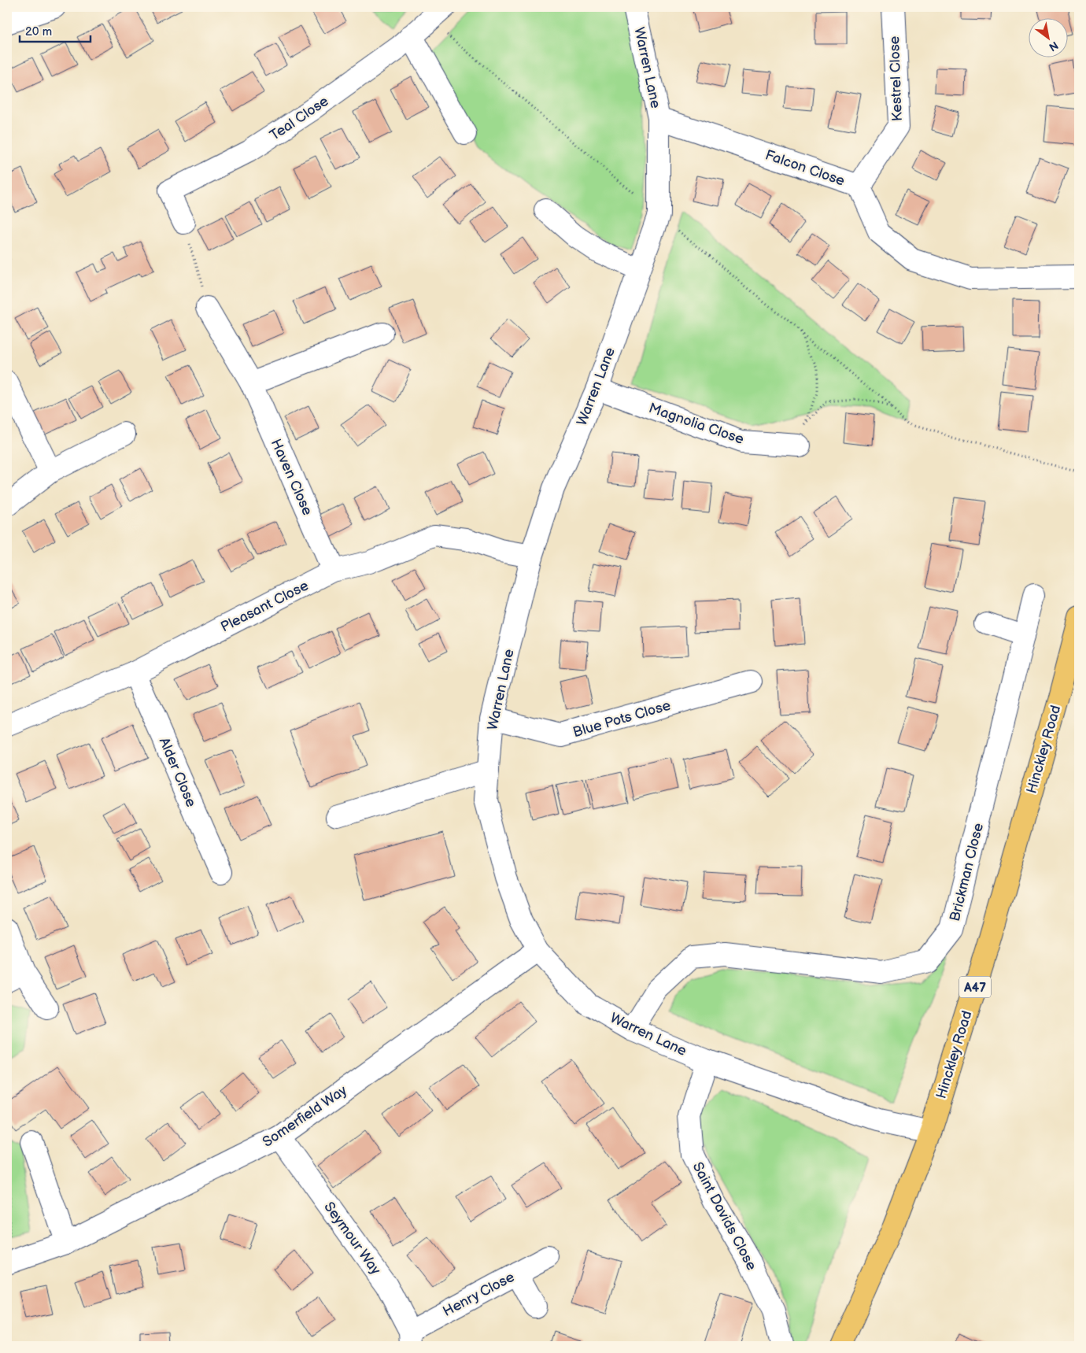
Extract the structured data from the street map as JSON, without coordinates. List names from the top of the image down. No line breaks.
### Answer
{"streets":{"main road":["Hinckley Road","A47"],"street":["Warren Lane","Kestrel Close","Teal Close","Falcon Close","Magnolia Close","Haven Close","Pleasant Close","Blue Pots Close","Alder Close","Brickman Close","Somerfield Way","Saint Davids Close","Seymour Way","Henry Close"]},"crossings":[["Warren Lane","Falcon Close"],["Warren Lane","Magnolia Close"],["Warren Lane","Pleasant Close"],["Warren Lane","Blue Pots Close"],["Warren Lane","Hinckley Road"],["Warren Lane","Brickman Close"],["Warren Lane","Somerfield Way"],["Warren Lane","Saint Davids Close"],["Kestrel Close","Falcon Close"],["Haven Close","Pleasant Close"],["Pleasant Close","Alder Close"],["Somerfield Way","Seymour Way"],["Seymour Way","Henry Close"]],"scale_bar":"20 m","north":"bottom right"}
